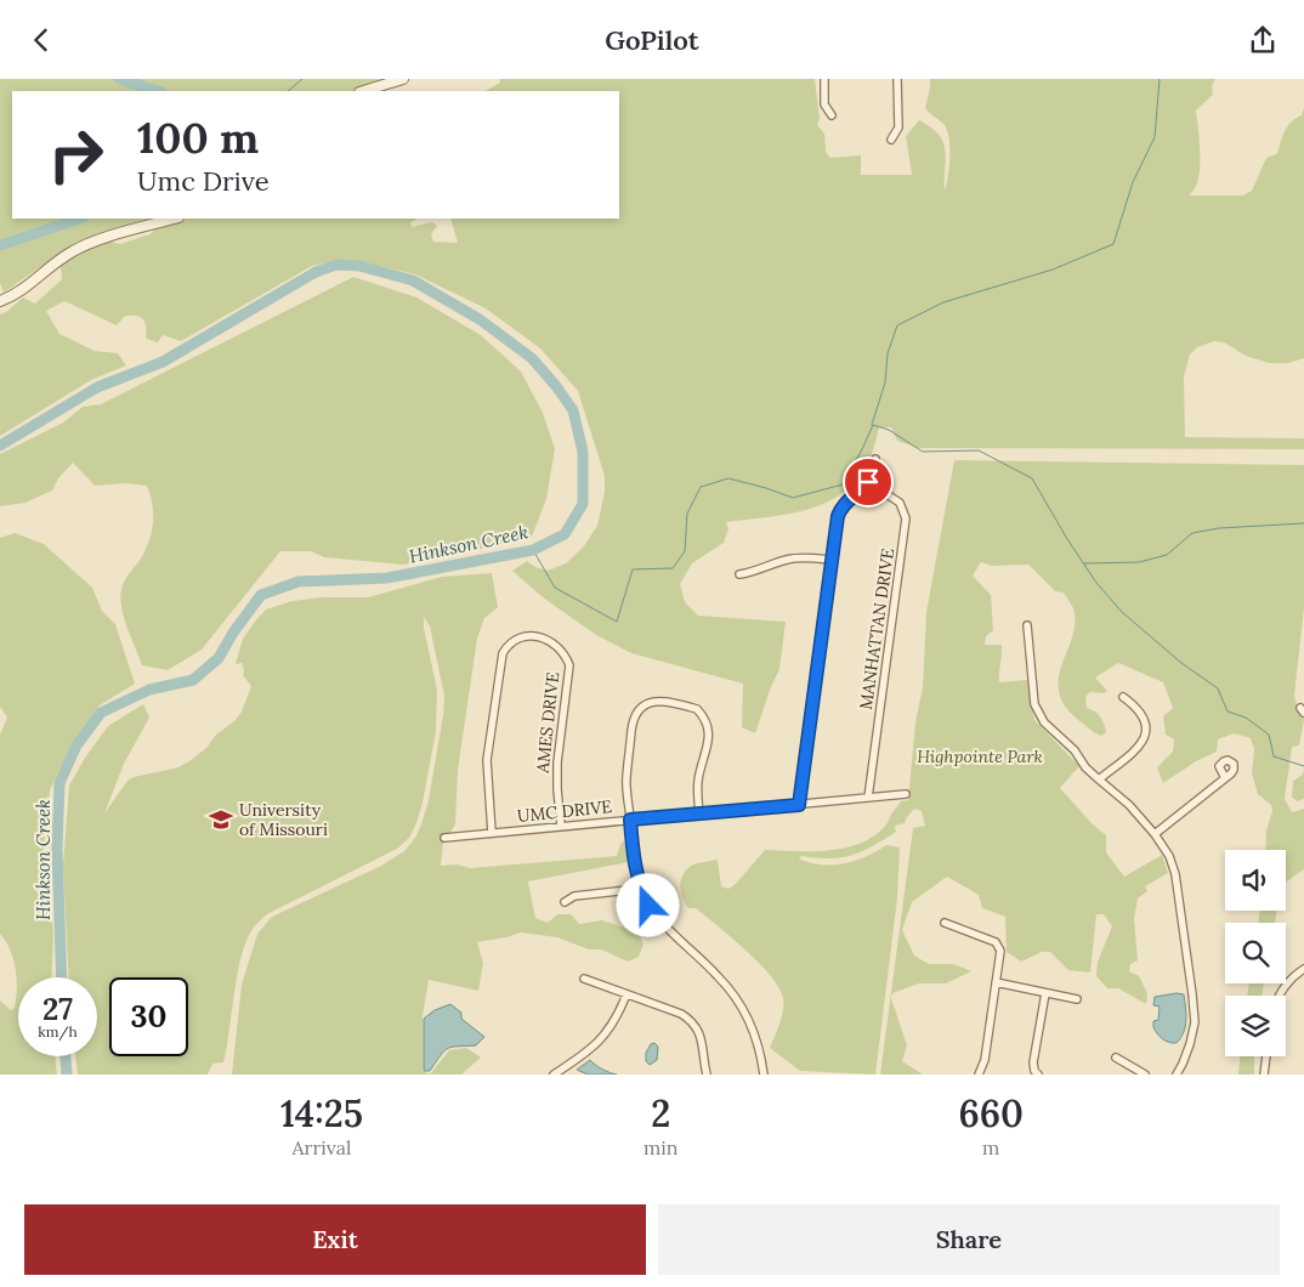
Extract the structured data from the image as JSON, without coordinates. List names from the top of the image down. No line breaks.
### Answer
{"streets":{"street":["MANHATTAN DRIVE","AMES DRIVE","UMC DRIVE"]},"crossings":[["MANHATTAN DRIVE","UMC DRIVE"],["AMES DRIVE","UMC DRIVE"]],"water":["Hinkson Creek"],"parks":["Highpointe Park"],"places":{"school or university":["University of Missouri"]},"page":{"header":"GoPilot","turn":["100 m","Umc Drive"],"speed":"27 km/h","limit":"30","eta":["14:25","Arrival","2","min","660","m"],"buttons":["Exit","Share"]}}
